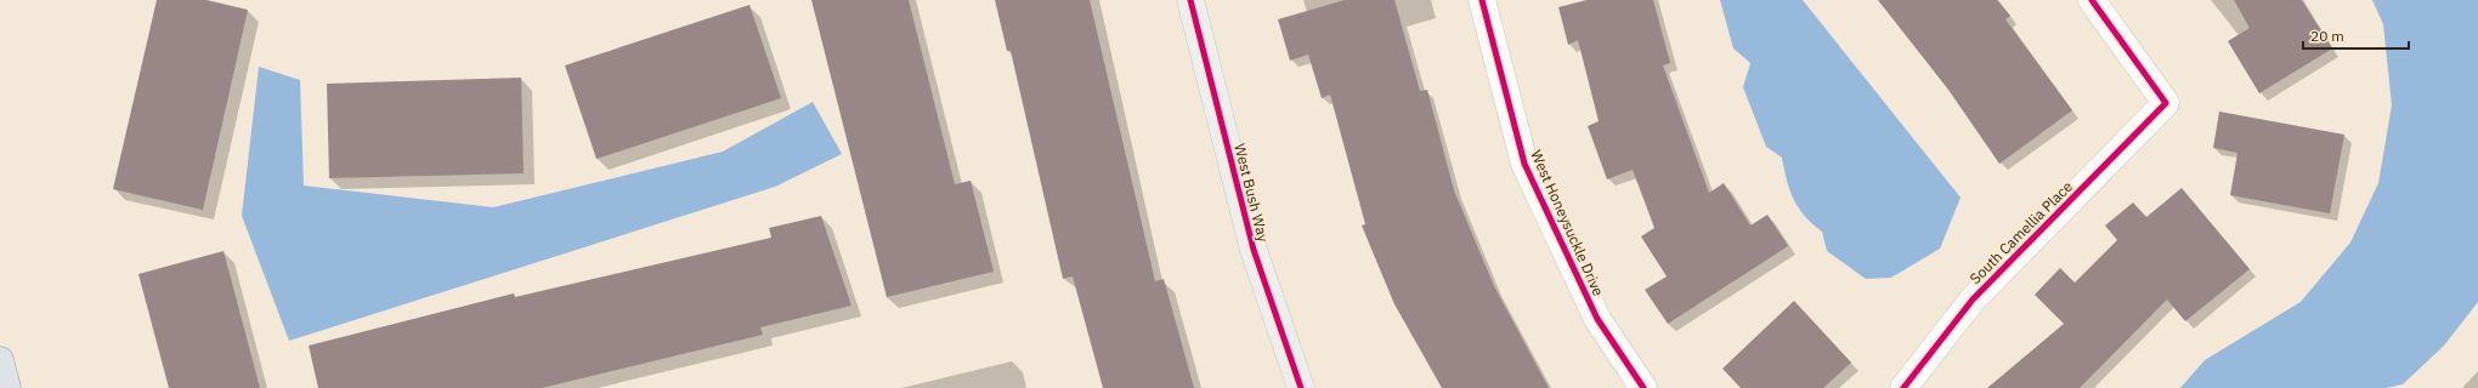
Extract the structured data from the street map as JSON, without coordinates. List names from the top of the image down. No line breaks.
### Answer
{"streets":{"street":["West Bush Way","West Honeysuckle Drive","South Camellia Place"]},"scale_bar":"20 m"}
